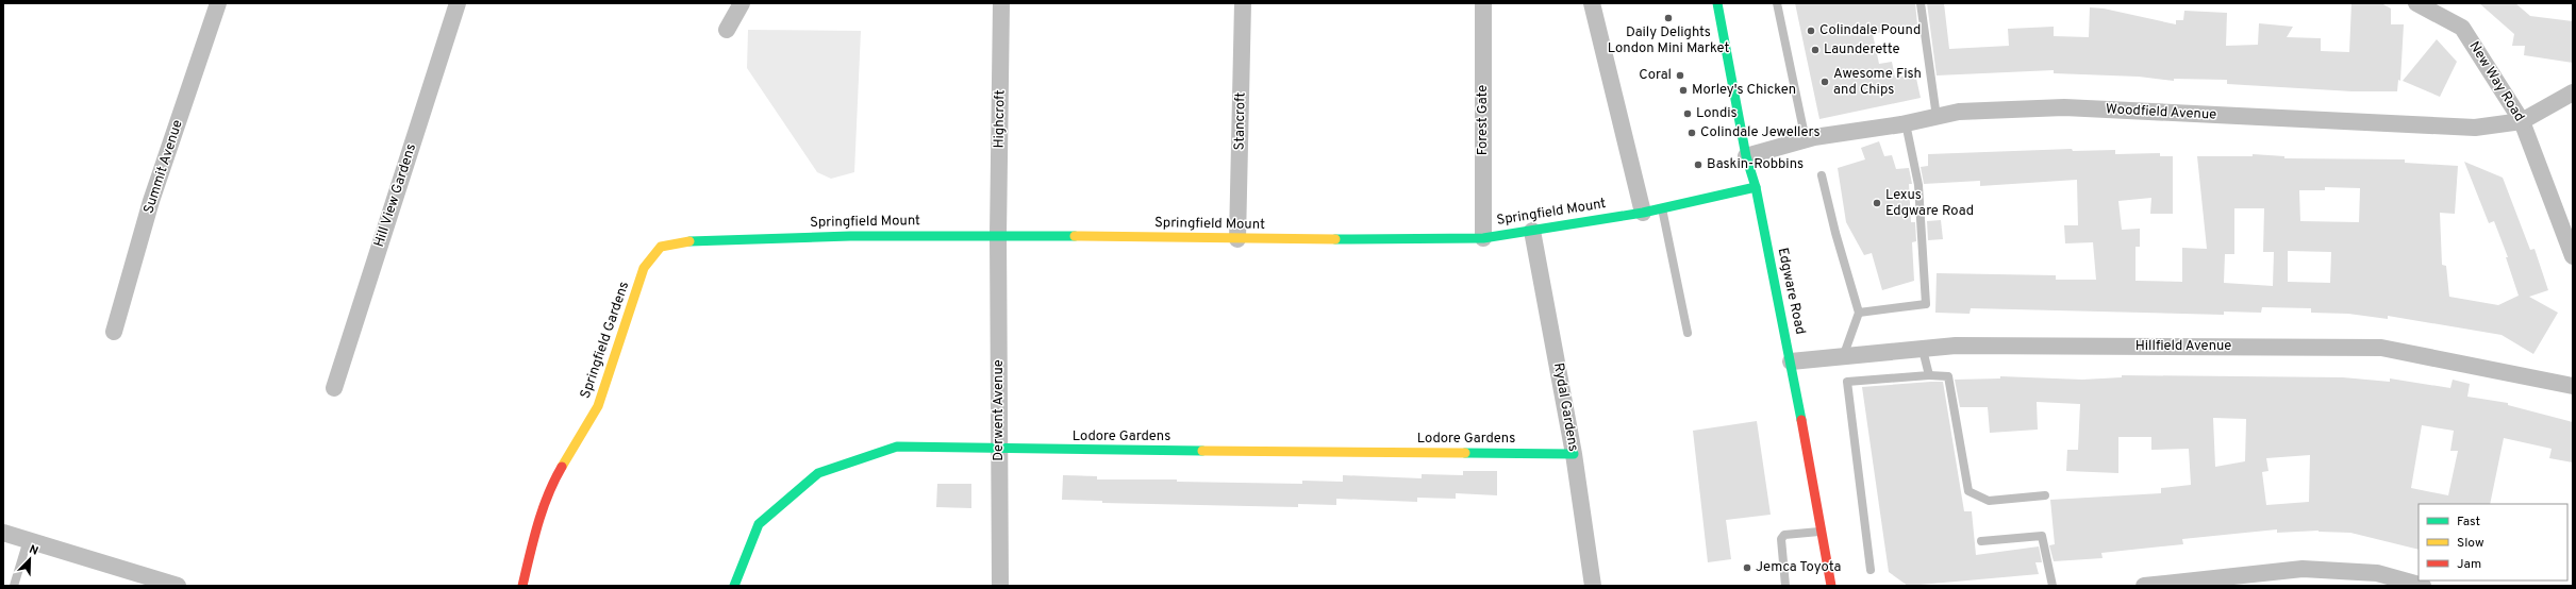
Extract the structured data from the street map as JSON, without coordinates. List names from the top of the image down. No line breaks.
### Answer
{"streets":{"street":["New Way Road","Woodfield Avenue","Highcroft","Forest Gate","Stancroft","Summit Avenue","Hill View Gardens","Springfield Mount","Edgware Road","Springfield Gardens","Hillfield Avenue","Rydal Gardens","Derwent Avenue","Lodore Gardens"]},"crossings":[["New Way Road","Woodfield Avenue"],["Woodfield Avenue","Edgware Road"],["Highcroft","Springfield Mount"],["Highcroft","Derwent Avenue"],["Forest Gate","Springfield Mount"],["Stancroft","Springfield Mount"],["Springfield Mount","Edgware Road"],["Springfield Mount","Springfield Gardens"],["Springfield Mount","Rydal Gardens"],["Springfield Mount","Derwent Avenue"],["Edgware Road","Hillfield Avenue"],["Rydal Gardens","Lodore Gardens"],["Derwent Avenue","Lodore Gardens"]],"places":["Daily Delights London Mini Market","Colindale Pound","Launderette","Coral","Awesome Fish and Chips","Morley's Chicken","Londis","Colindale Jewellers","Baskin-Robbins","Lexus Edgware Road","Jemca Toyota"],"legend":["Fast","Slow","Jam"],"north":"top right"}
